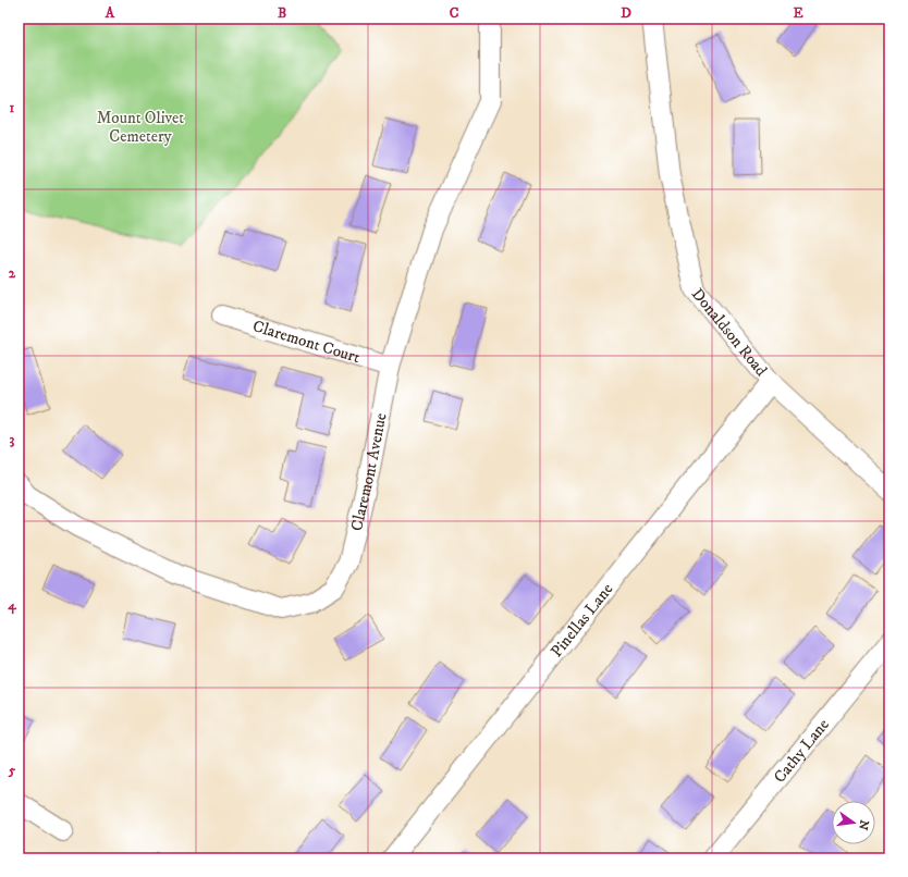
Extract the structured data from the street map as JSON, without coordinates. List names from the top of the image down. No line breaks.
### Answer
{"streets":{"street":["Donaldson Road","Claremont Court","Claremont Avenue","Pinellas Lane","Cathy Lane"]},"crossings":[["Donaldson Road","Pinellas Lane"],["Claremont Court","Claremont Avenue"]],"parks":["Mount Olivet Cemetery"],"north":"right","grid":{"columns":["A","B","C","D","E"],"rows":["1","2","3","4","5"]}}
